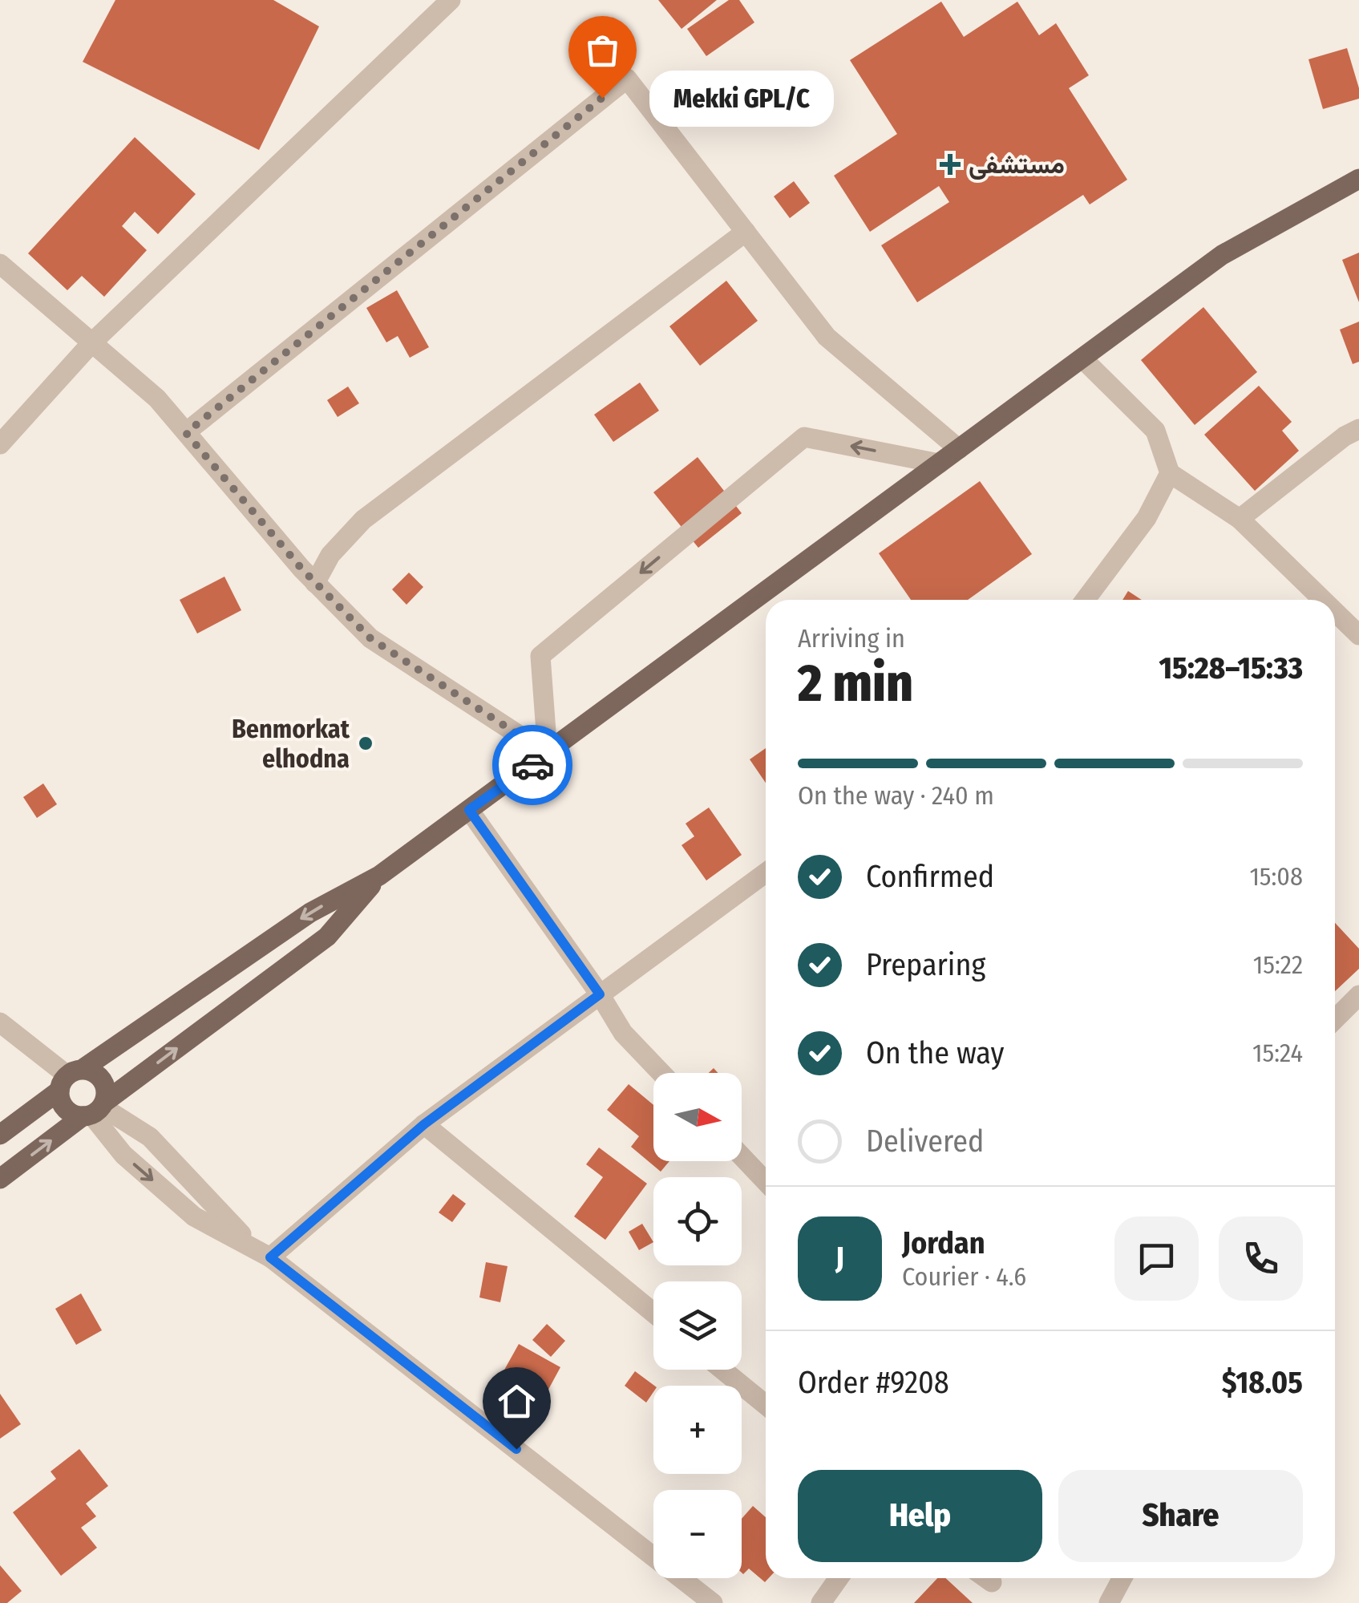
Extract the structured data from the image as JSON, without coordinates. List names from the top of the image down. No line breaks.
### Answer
{"places":{"other":["Mekki GPL/C","Benmorkat elhodna"],"health":["مستشفى"]},"north":"right","page":{"bubble":"Mekki GPL/C","heading":["2 min","Arriving in","15:28–15:33"],"panel":["Jordan","Courier · 4.6","Order #9208","$18.05"],"bar":"On the way · 240 m","list":[["Confirmed","15:08"],["Preparing","15:22"],["On the way","15:24"],"Delivered"],"map_buttons":["+","−"],"round":"J","buttons":["Help","Share"]}}
